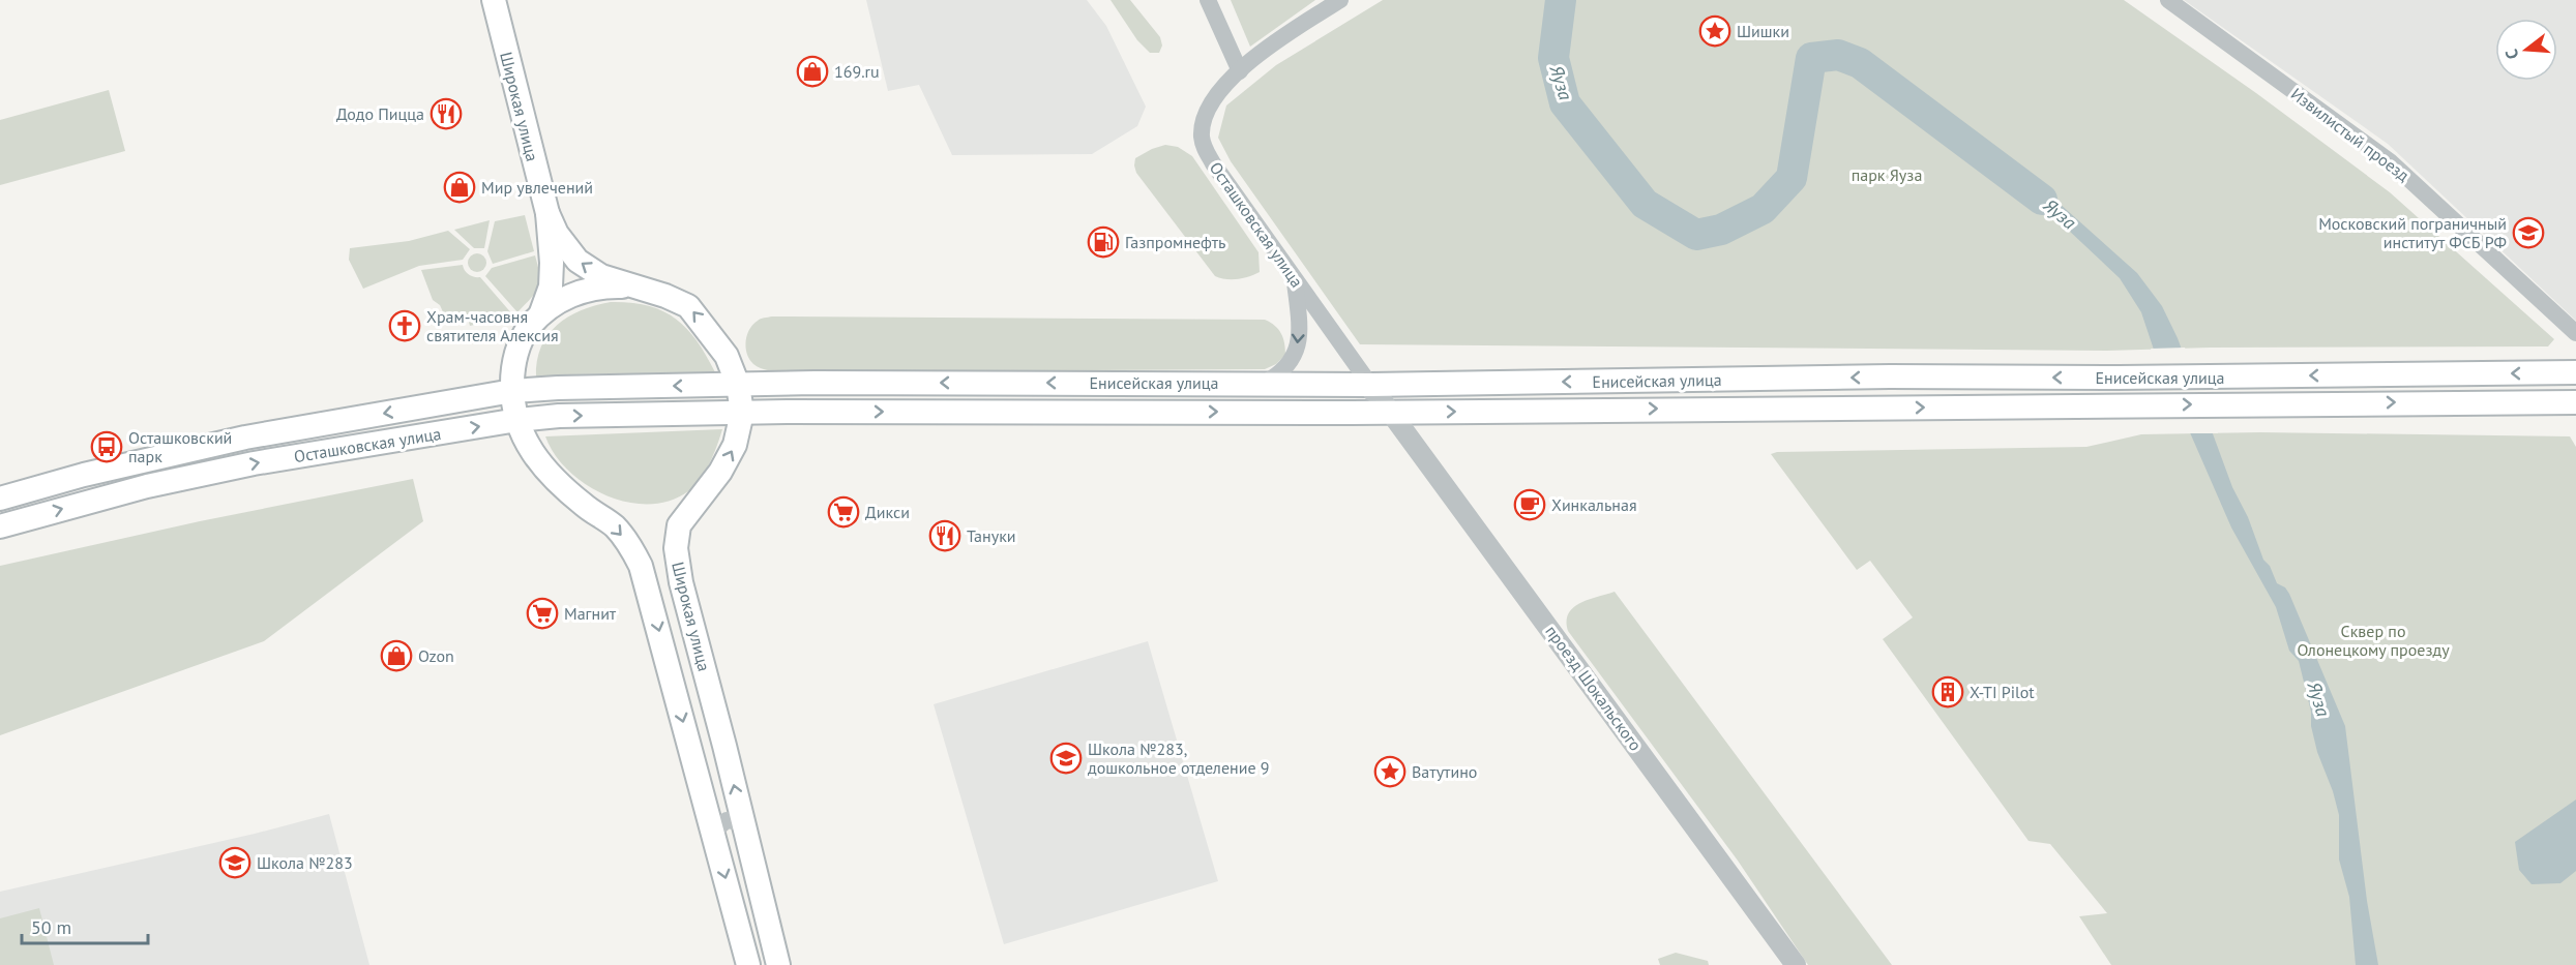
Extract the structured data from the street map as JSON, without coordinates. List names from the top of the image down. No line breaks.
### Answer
{"streets":{"main road":["Широкая улица","Осташковская улица","Енисейская улица"],"street":["Извилистый проезд","проезд Шокальского"]},"crossings":[["Широкая улица","Осташковская улица"],["Широкая улица","Енисейская улица"],["Осташковская улица","Енисейская улица"],["Осташковская улица","проезд Шокальского"],["Енисейская улица","проезд Шокальского"]],"water":["Яуза"],"parks":["парк Яуза","Сквер по Олонецкому проезду"],"places":{"place":["Шишки","Ватутино"],"shop":["169.ru","Мир увлечений","Ozon"],"restaurant":["Додо Пицца","Тануки"],"school or university":["Московский пограничный институт ФСБ РФ","Школа №283, дошкольное отделение 9","Школа №283"],"fuel station":["Газпромнефть"],"church":["Храм-часовня святителя Алексия"],"bus stop":["Осташковский парк"],"cafe":["Хинкальная"],"supermarket":["Дикси","Магнит"],"building":["X-TI Pilot"]},"scale_bar":"50 m","north":"left"}
